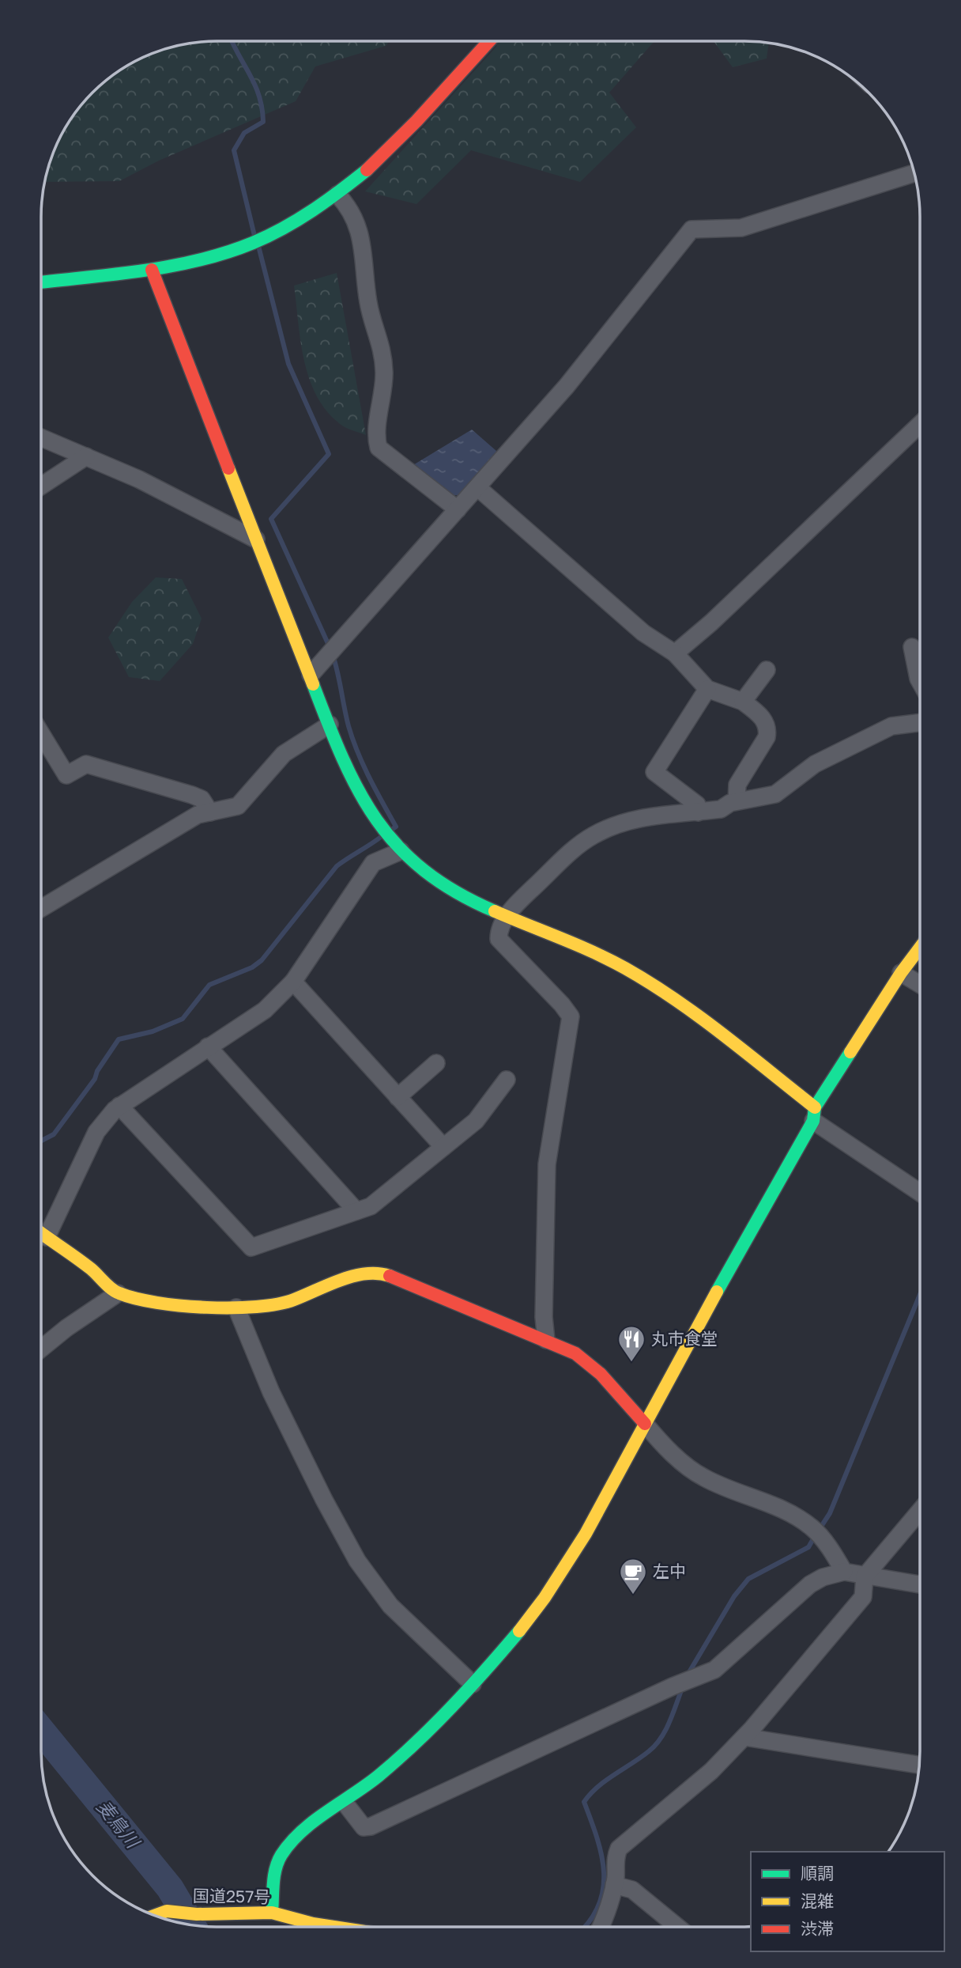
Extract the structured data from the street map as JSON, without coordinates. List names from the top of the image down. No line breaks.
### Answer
{"streets":{"main road":["国道257号"]},"water":["麦鳥川"],"places":{"restaurant":["丸市食堂"],"cafe":["左中"]},"legend":["順調","混雑","渋滞"]}
